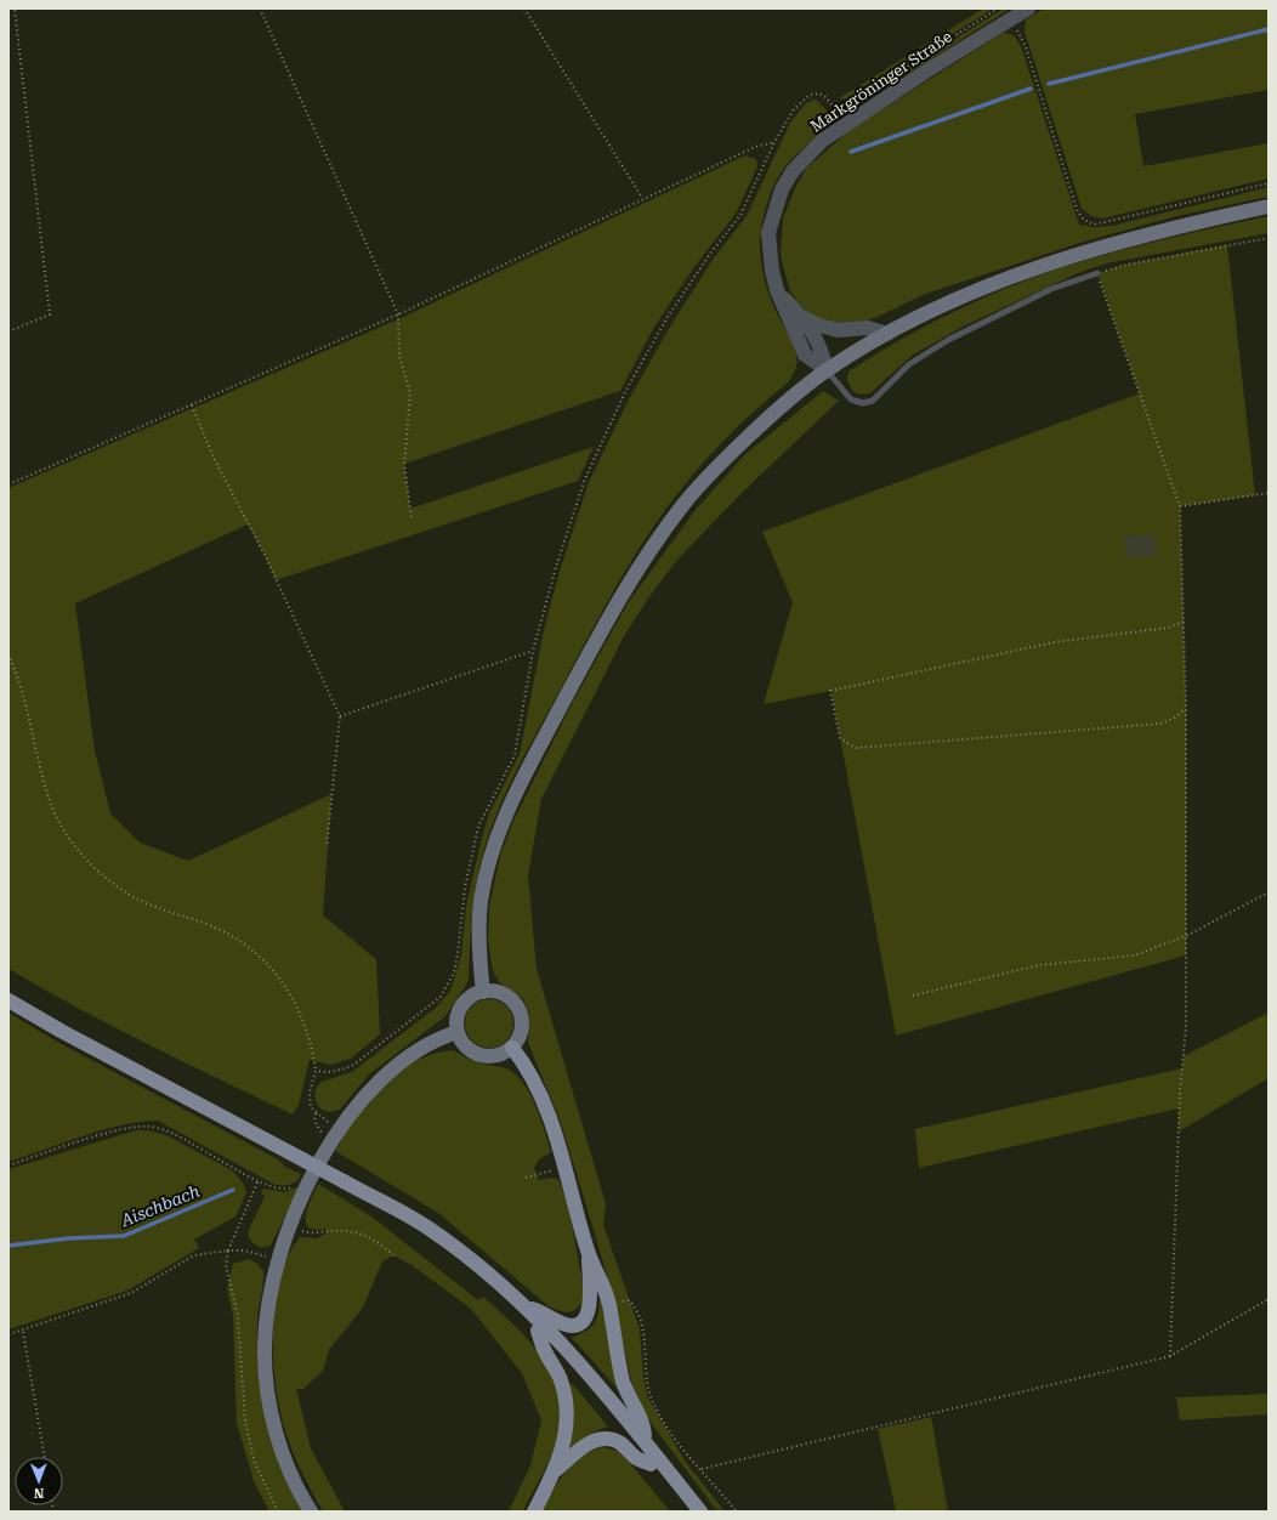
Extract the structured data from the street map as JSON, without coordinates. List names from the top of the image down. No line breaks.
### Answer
{"streets":{"street":["Markgröninger Straße"]},"water":["Aischbach"],"north":"bottom"}
